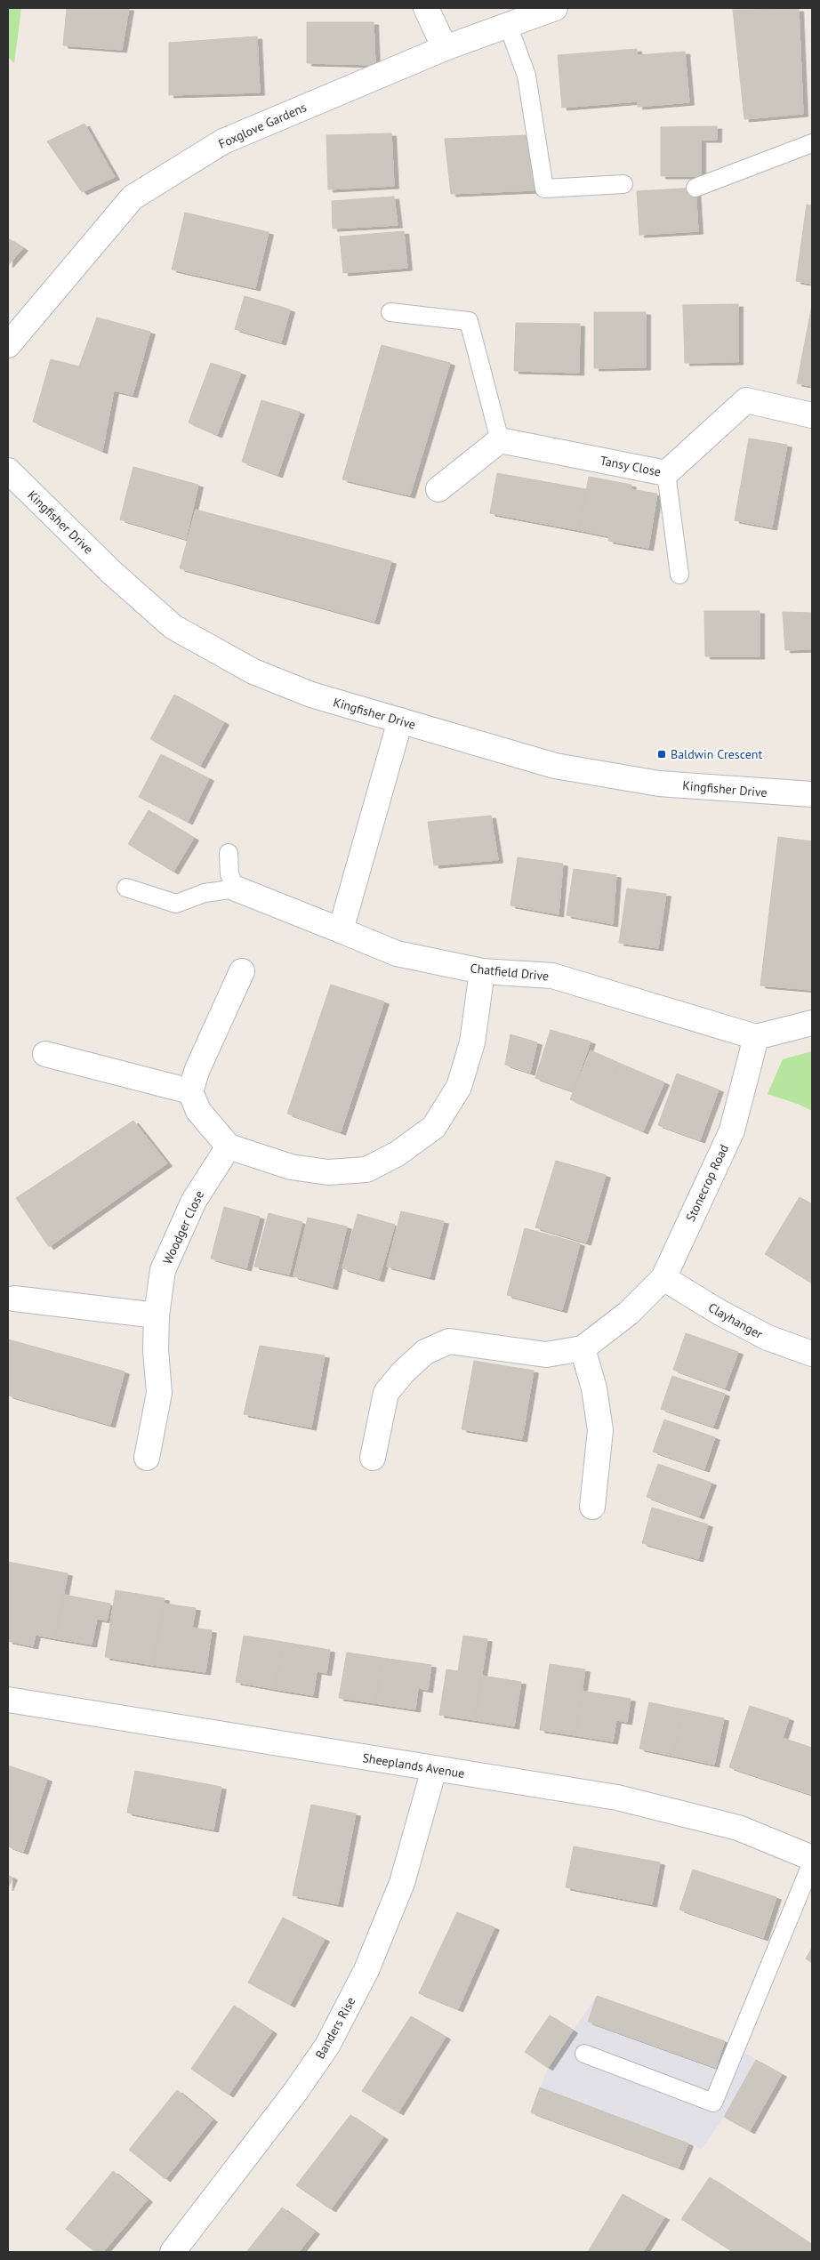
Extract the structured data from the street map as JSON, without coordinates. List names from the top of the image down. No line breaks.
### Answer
{"streets":{"street":["Foxglove Gardens","Tansy Close","Kingfisher Drive","Chatfield Drive","Stonecrop Road","Woodger Close","Clayhanger","Sheeplands Avenue","Banders Rise"]},"crossings":[["Chatfield Drive","Stonecrop Road"],["Stonecrop Road","Clayhanger"],["Sheeplands Avenue","Banders Rise"]],"places":{"transit":["Baldwin Crescent"]}}
